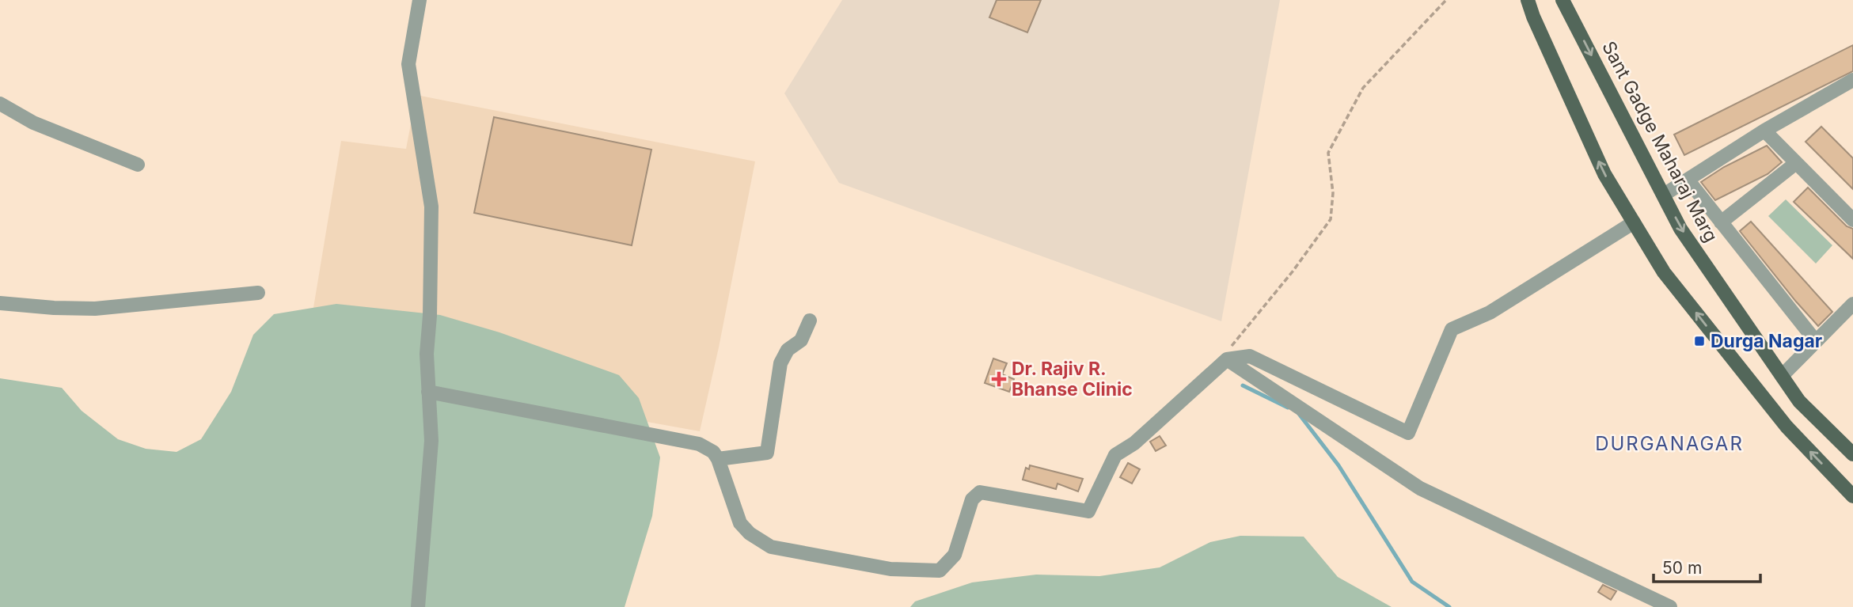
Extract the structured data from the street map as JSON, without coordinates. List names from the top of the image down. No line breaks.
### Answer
{"streets":{"main road":["Sant Gadge Maharaj Marg"]},"districts":["DURGANAGAR"],"places":{"transit":["Durga Nagar"],"health":["Dr. Rajiv R. Bhanse Clinic"]},"scale_bar":"50 m"}
